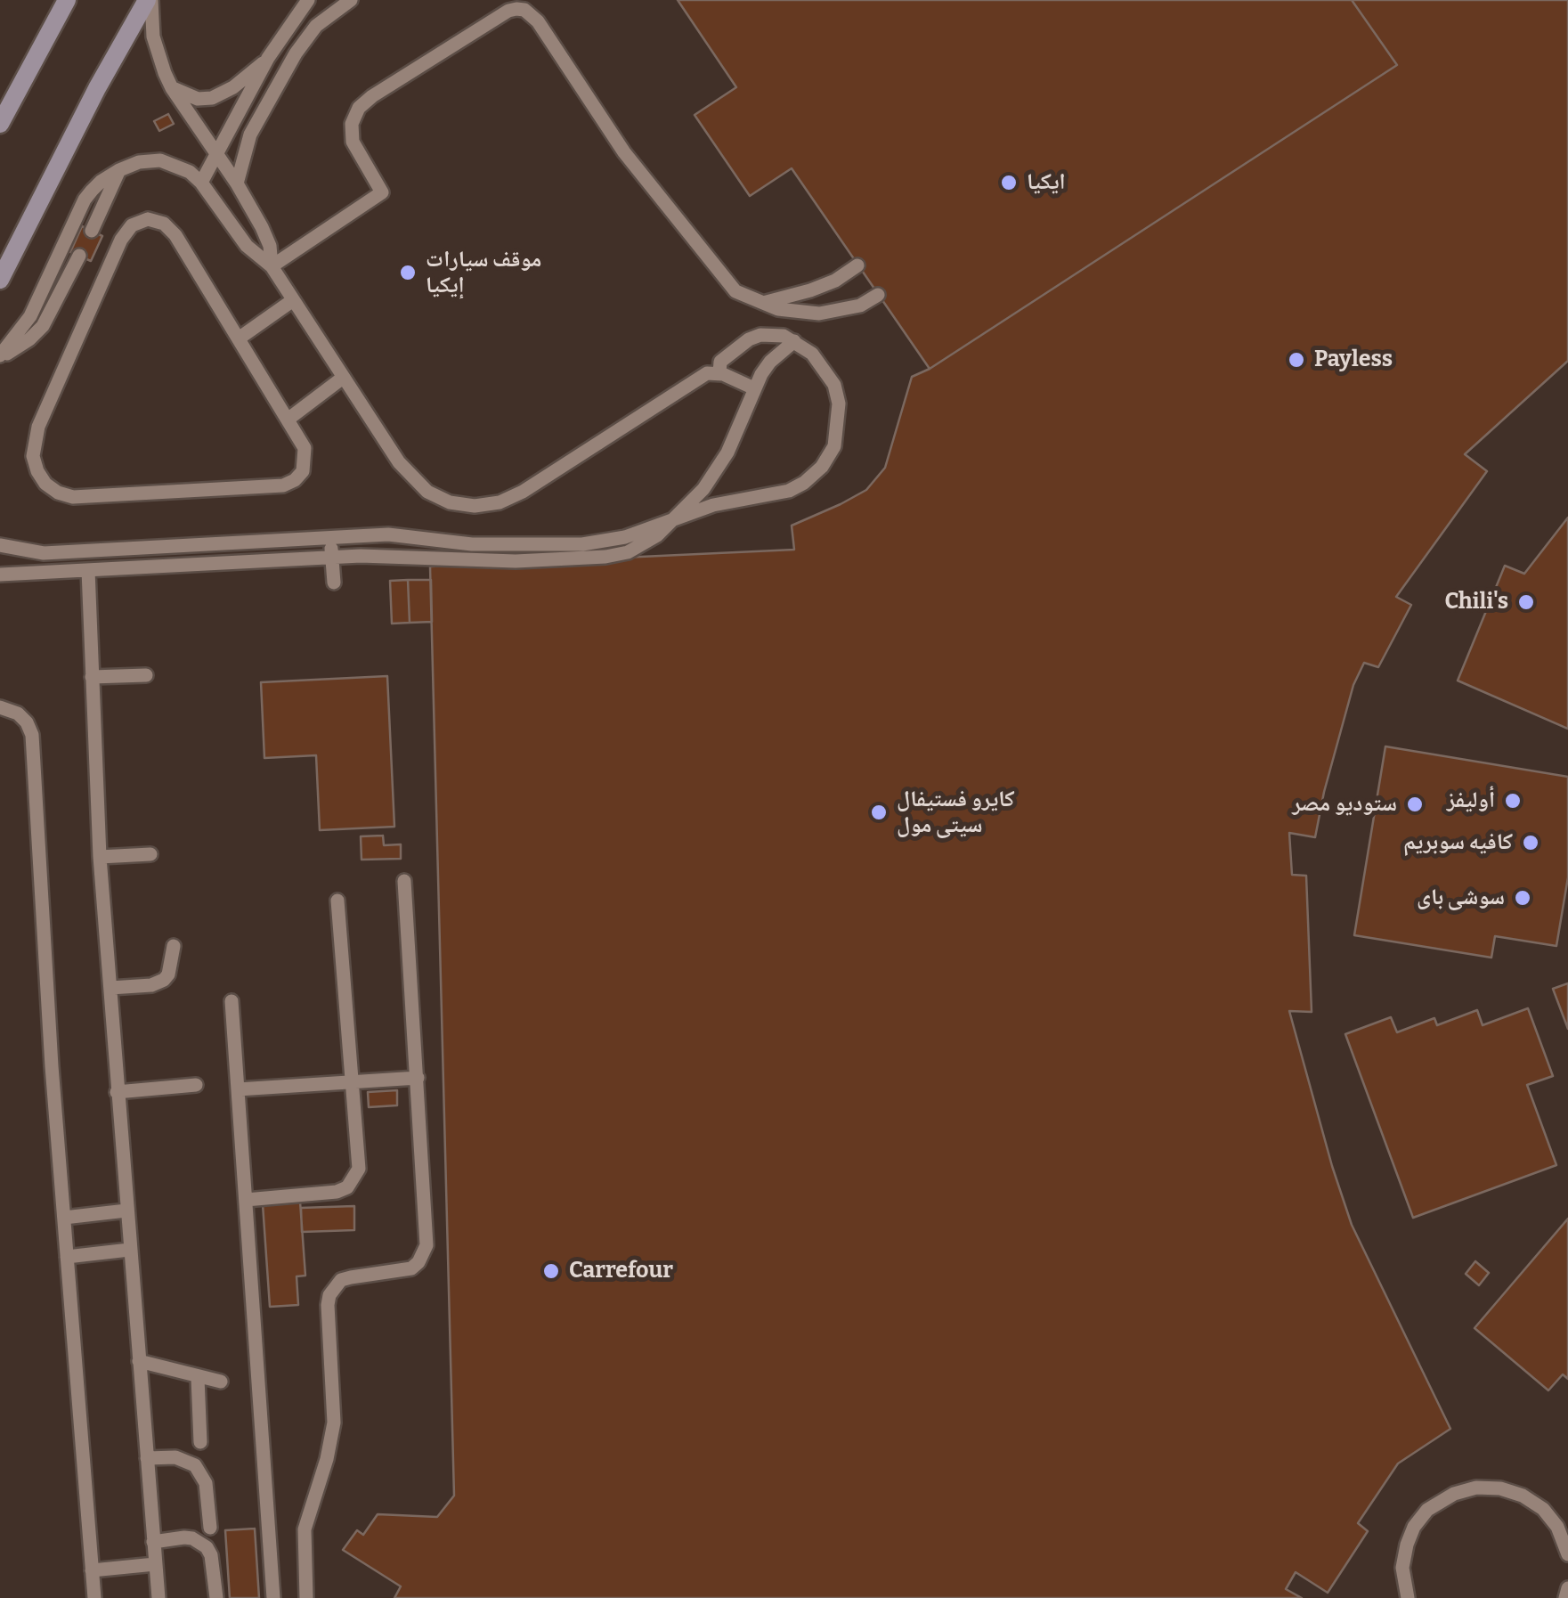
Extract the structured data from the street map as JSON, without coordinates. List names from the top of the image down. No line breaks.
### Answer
{"places":["ايكيا","موقف سيارات إيكيا","Payless","Chili's","أوليفز","ستوديو مصر","كايرو فستيفال سيتى مول","كافيه سوبريم","سوشى باى","Carrefour"]}
